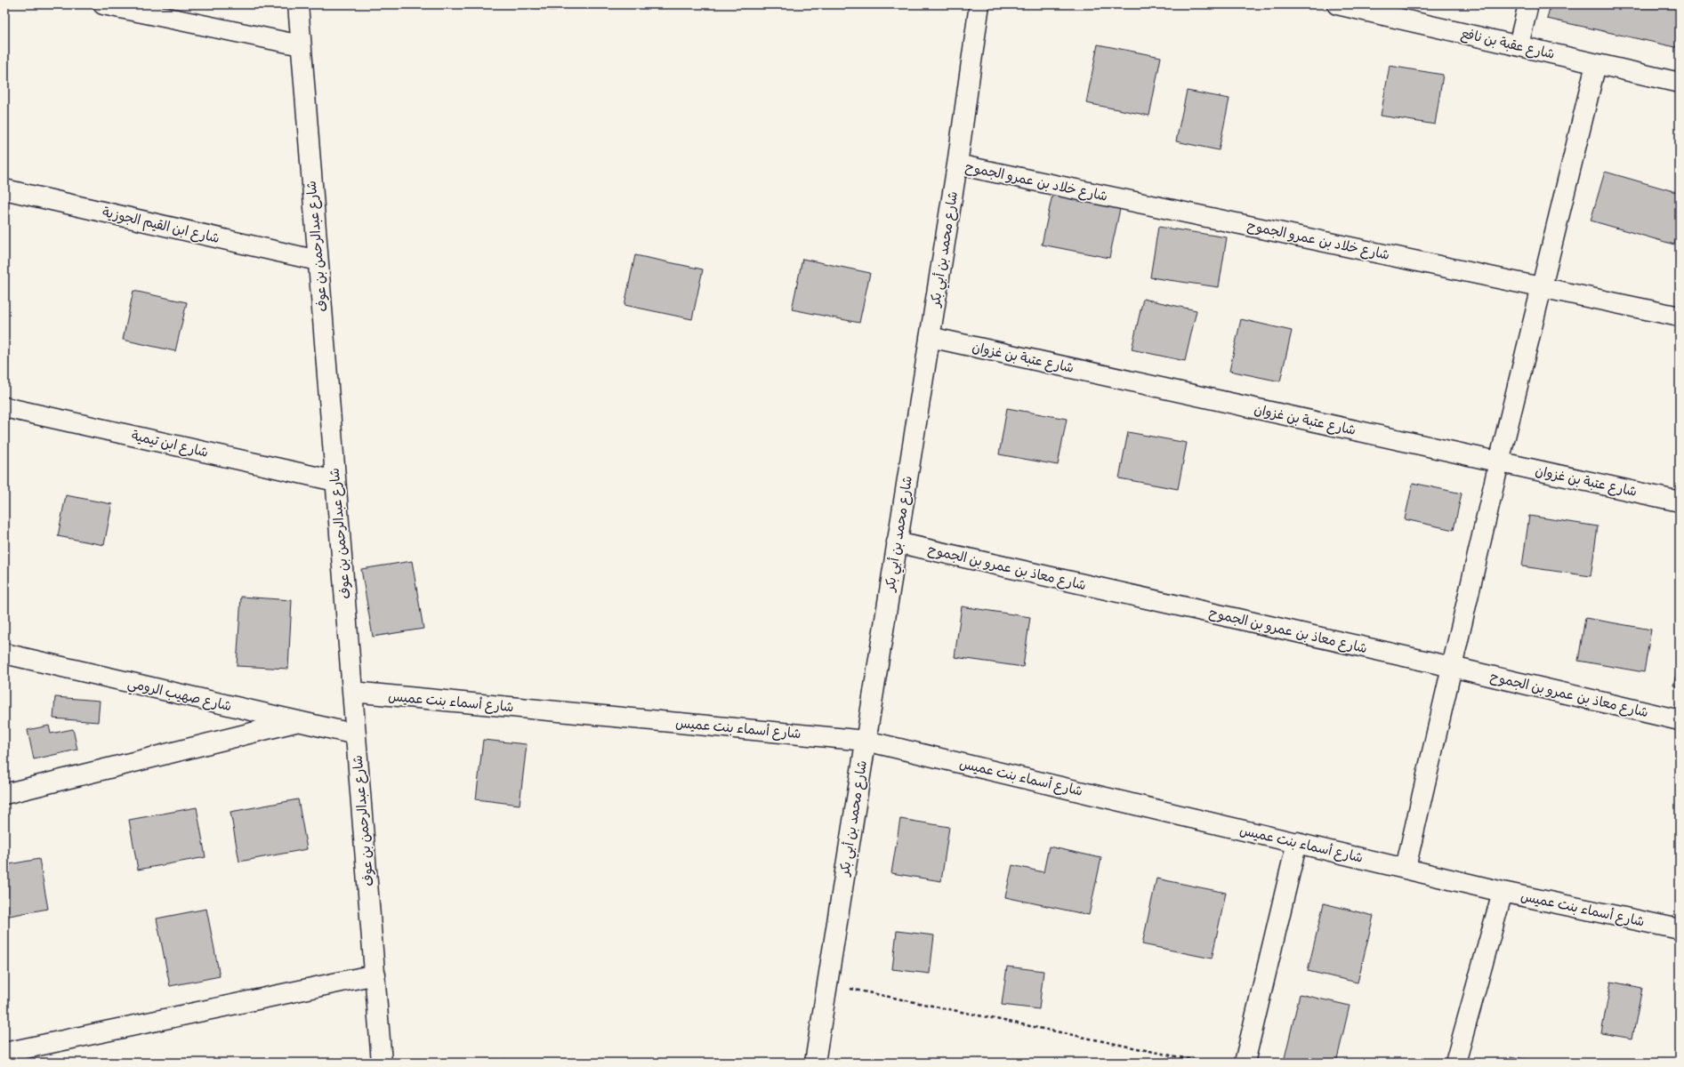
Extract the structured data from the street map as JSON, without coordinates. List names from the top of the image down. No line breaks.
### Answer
{"streets":{"street":["شارع عقبة بن نافع","شارع خلاد بن عمرو الجموح","شارع ابن القيم الجوزية","شارع عبدالرحمن بن عوف","شارع محمد بن أبي بكر","شارع عتبة بن غزوان","شارع ابن تيمية","شارع معاذ بن عمرو بن الجموح","شارع صهيب الرومي","شارع أسماء بنت عميس"]},"crossings":[["شارع خلاد بن عمرو الجموح","شارع محمد بن أبي بكر"],["شارع ابن القيم الجوزية","شارع عبدالرحمن بن عوف"],["شارع عبدالرحمن بن عوف","شارع ابن تيمية"],["شارع عبدالرحمن بن عوف","شارع صهيب الرومي"],["شارع عبدالرحمن بن عوف","شارع أسماء بنت عميس"],["شارع محمد بن أبي بكر","شارع عتبة بن غزوان"],["شارع محمد بن أبي بكر","شارع معاذ بن عمرو بن الجموح"],["شارع محمد بن أبي بكر","شارع أسماء بنت عميس"]]}
